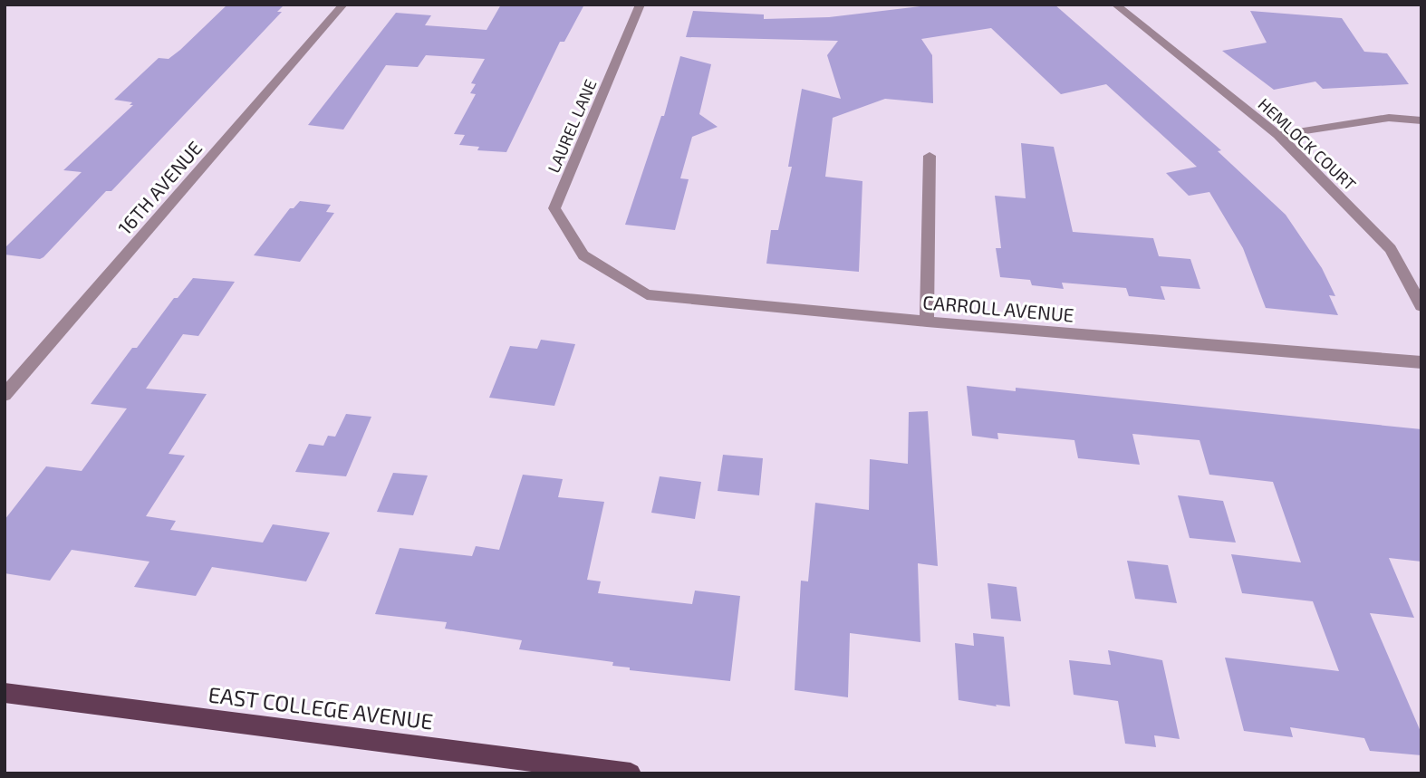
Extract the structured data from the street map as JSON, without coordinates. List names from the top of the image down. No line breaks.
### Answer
{"streets":{"main road":["EAST COLLEGE AVENUE"],"street":["LAUREL LANE","HEMLOCK COURT","16TH AVENUE","CARROLL AVENUE"]},"crossings":[["LAUREL LANE","CARROLL AVENUE"]]}
